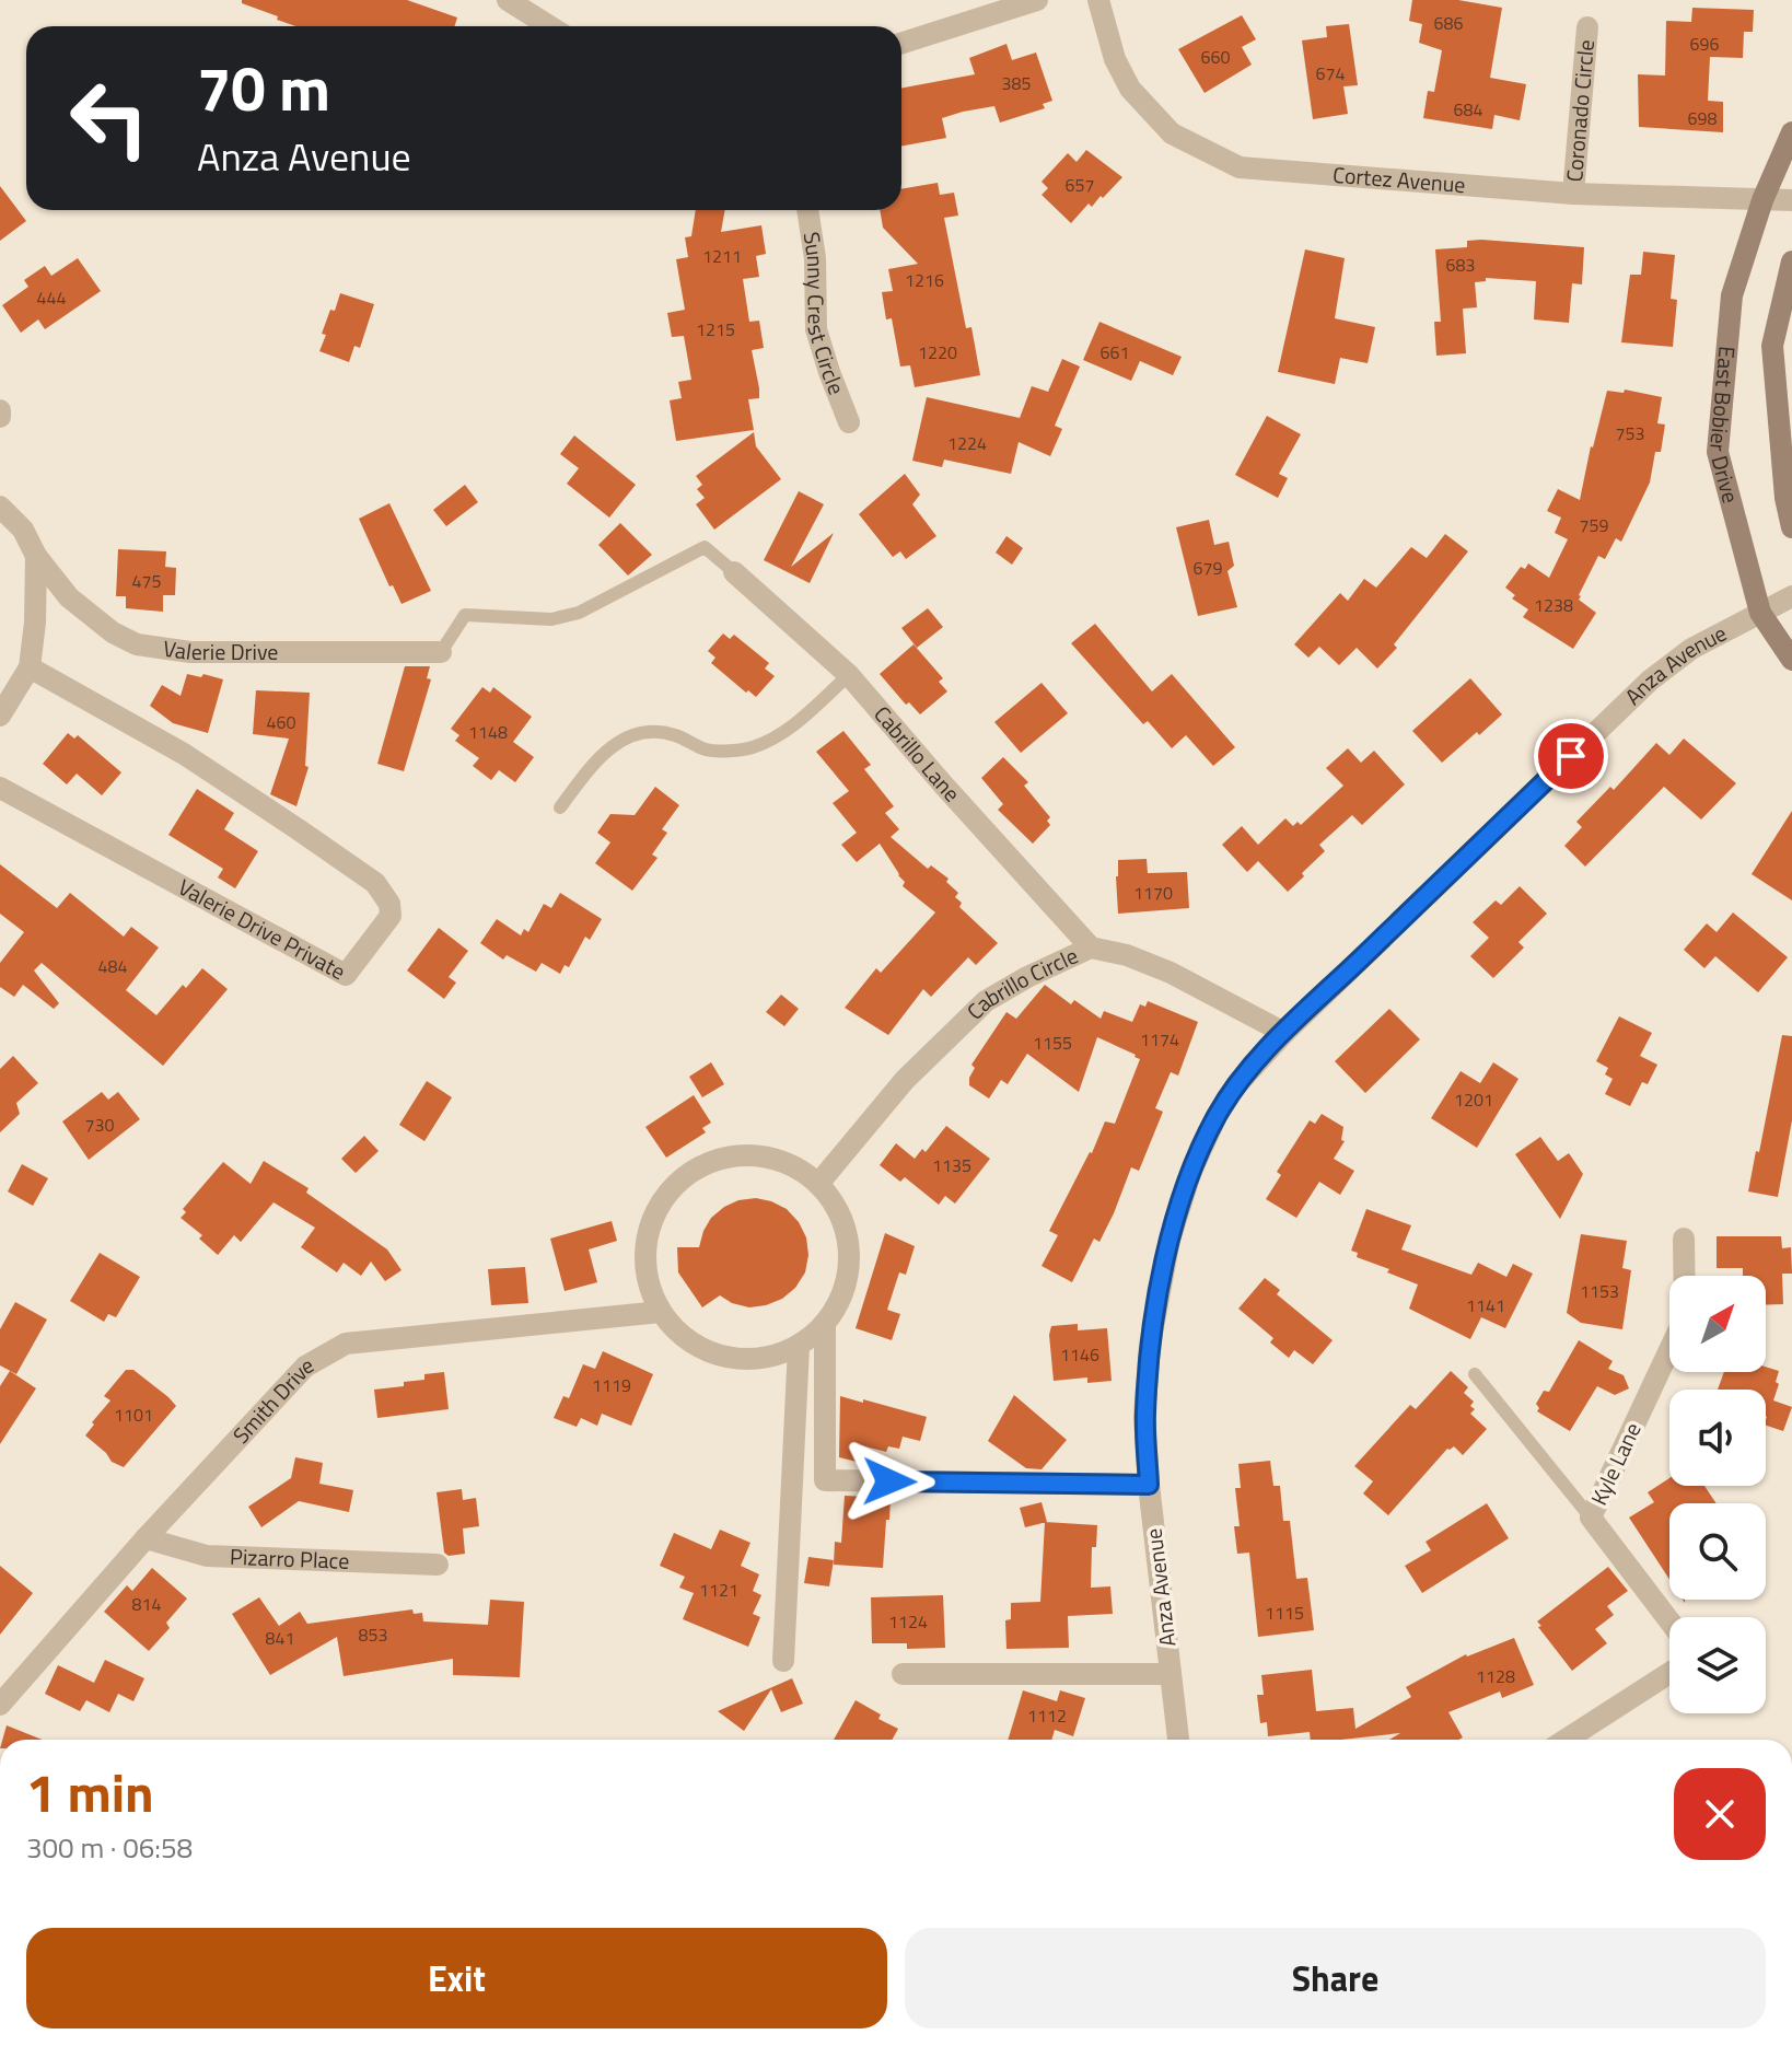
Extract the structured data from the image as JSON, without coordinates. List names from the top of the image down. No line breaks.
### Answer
{"streets":{"main road":["East Bobier Drive"],"street":["Coronado Circle","Cortez Avenue","Sunny Crest Circle","Valerie Drive","Anza Avenue","Cabrillo Lane","Valerie Drive Private","Cabrillo Circle","Smith Drive","Kyle Lane","Pizarro Place"]},"crossings":[["Coronado Circle","Cortez Avenue"],["Cortez Avenue","East Bobier Drive"],["East Bobier Drive","Anza Avenue"],["Anza Avenue","Cabrillo Circle"],["Cabrillo Lane","Cabrillo Circle"],["Cabrillo Circle","Smith Drive"],["Smith Drive","Pizarro Place"]],"house_numbers":["686","696","660","674","385","684","698","657","1211","683","1216","444","1215","1220","661","753","1224","759","679","475","1238","460","1148","1170","484","1174","1155","1201","730","1135","1153","1141","1146","1119","1101","1121","814","1115","1124","853","841","1128","1112"],"north":"top right","page":{"turn":["70 m","Anza Avenue"],"heading":["1 min","300 m · 06:58"],"buttons":["Exit","Share"]}}
